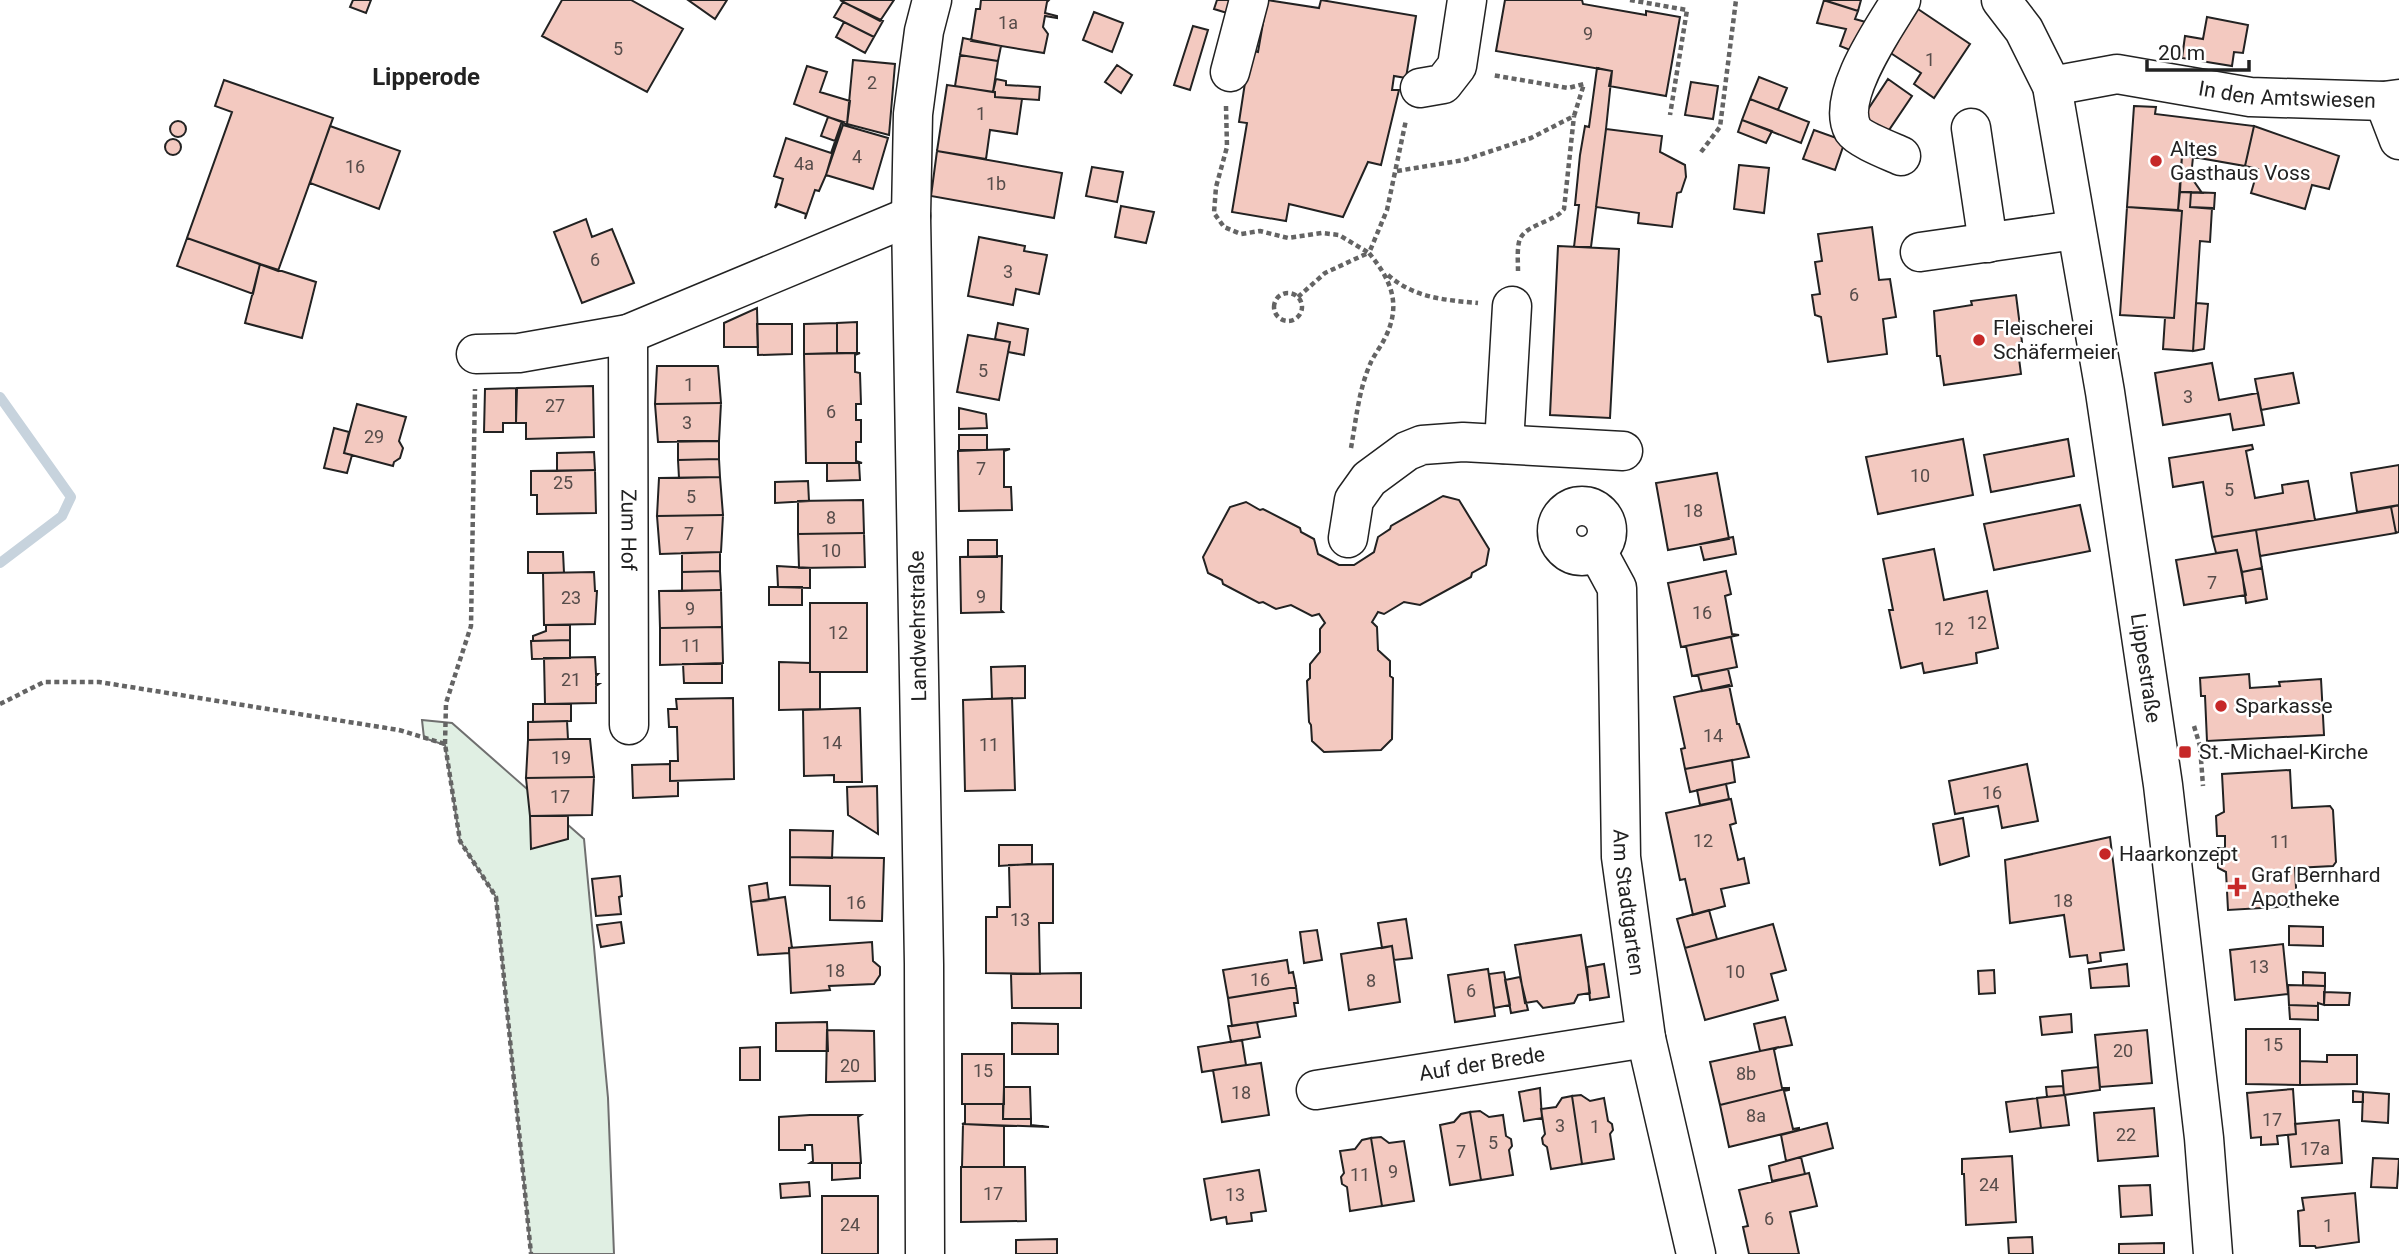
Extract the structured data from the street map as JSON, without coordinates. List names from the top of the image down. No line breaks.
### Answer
{"streets":{"street":["In den Amtswiesen","Zum Hof","Landwehrstraße","Lippestraße","Am Stadtgarten","Auf der Brede"]},"crossings":[["In den Amtswiesen","Lippestraße"],["Am Stadtgarten","Auf der Brede"]],"districts":["Lipperode"],"places":{"other":["Altes Gasthaus Voss","Fleischerei Schäfermeier","Sparkasse","Haarkonzept"],"transit":["St.-Michael-Kirche"],"health":["Graf Bernhard Apotheke"]},"house_numbers":["1a","9","5","1","2","1","4","4a","16","1b","6","3","6","5","1","3","27","6","3","29","7","10","25","5","5","18","8","7","10","7","9","23","9","16","12","12","12","11","21","14","14","11","19","16","17","12","11","18","16","13","13","18","10","16","8","6","15","20","20","15","8b","18","8a","17","3","1","22","5","17a","7","9","11","24","17","13","6","24","1"],"scale_bar":"20 m"}
